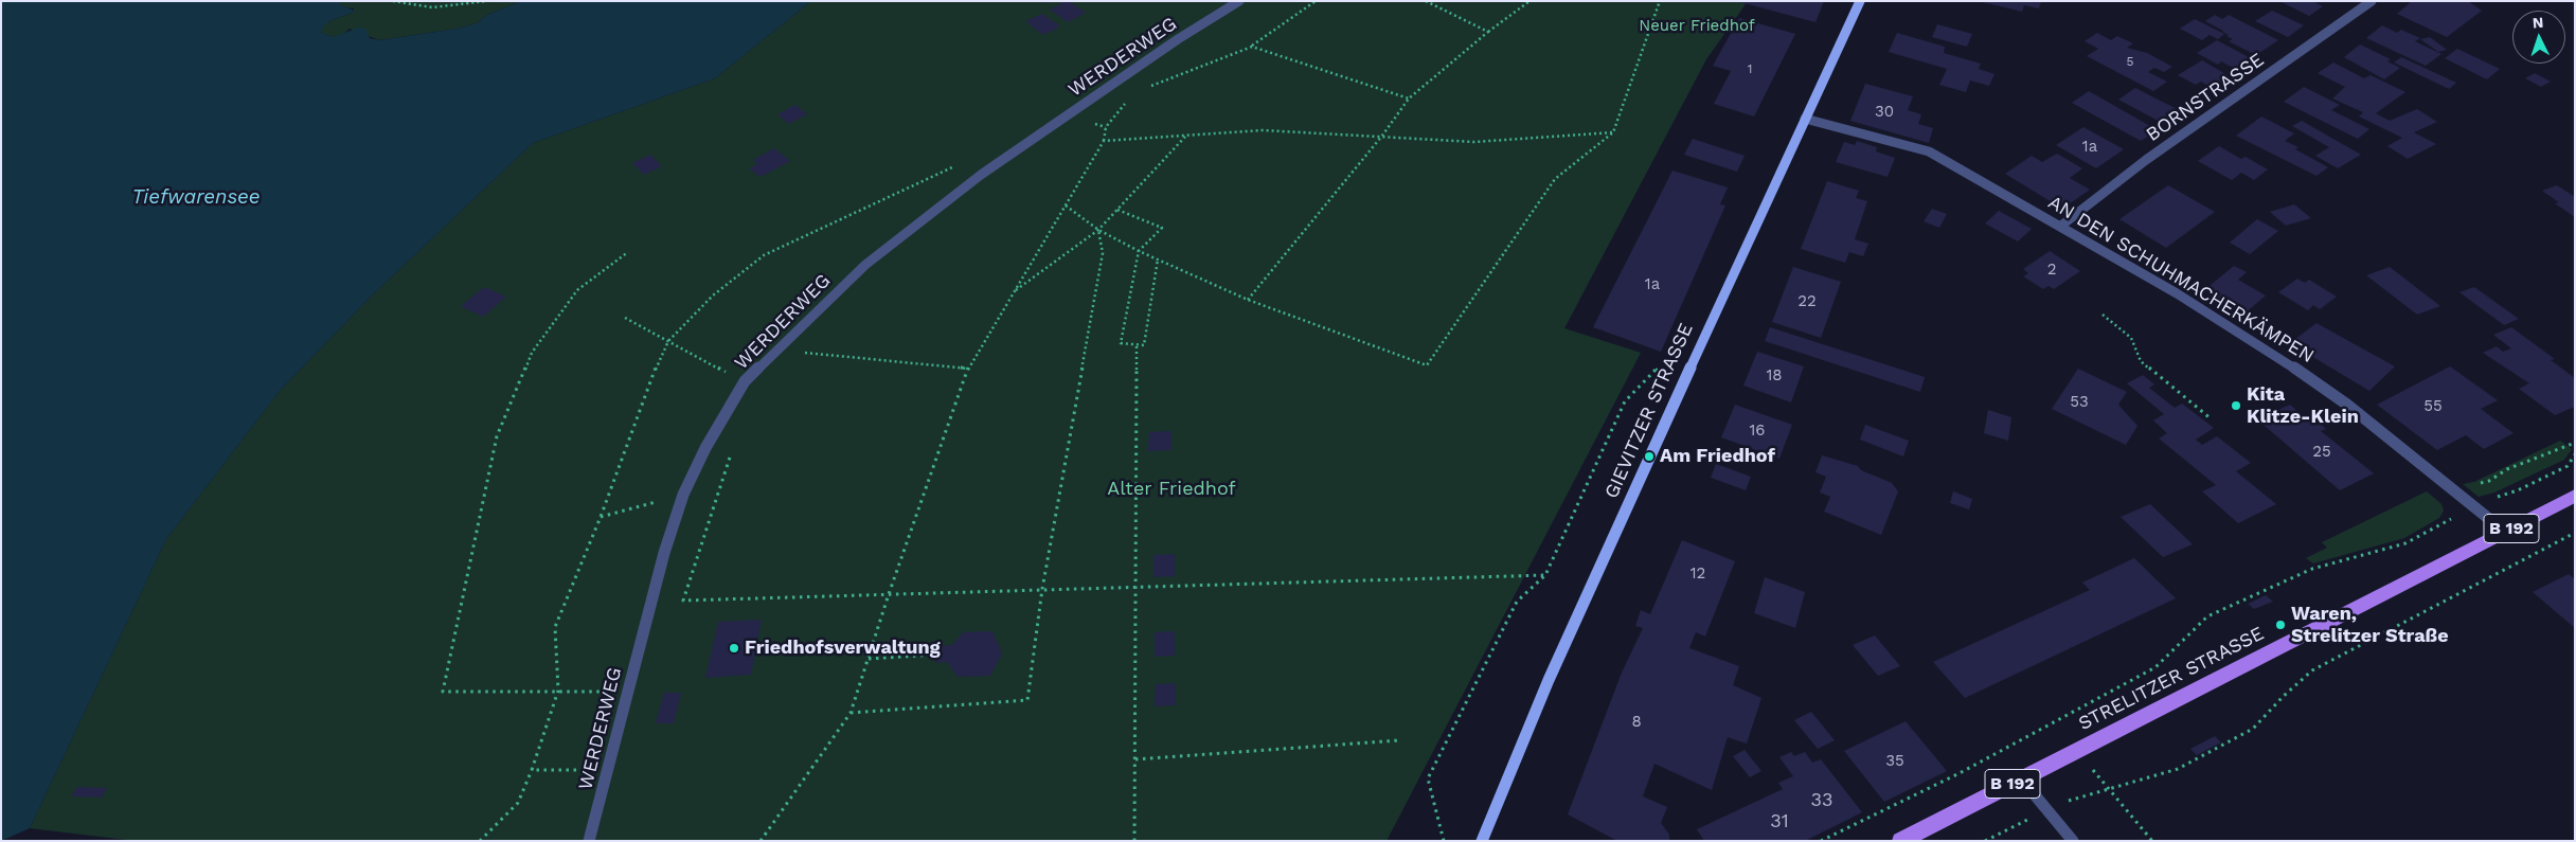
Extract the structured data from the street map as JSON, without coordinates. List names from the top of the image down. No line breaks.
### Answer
{"streets":{"main road":["GIEVITZER STRASSE","B 192","STRELITZER STRASSE"],"street":["WERDERWEG","BORNSTRASSE","AN DEN SCHUHMACHERKÄMPEN"]},"crossings":[["BORNSTRASSE","AN DEN SCHUHMACHERKÄMPEN"],["AN DEN SCHUHMACHERKÄMPEN","GIEVITZER STRASSE"],["AN DEN SCHUHMACHERKÄMPEN","STRELITZER STRASSE"]],"water":["Tiefwarensee"],"parks":["Neuer Friedhof","Alter Friedhof"],"places":["Kita Klitze-Klein","Am Friedhof","Waren, Strelitzer Straße","Friedhofsverwaltung"],"house_numbers":["5","1","30","1a","2","1a","22","18","53","55","16","25","12","8","35","33","31"],"north":"top"}
